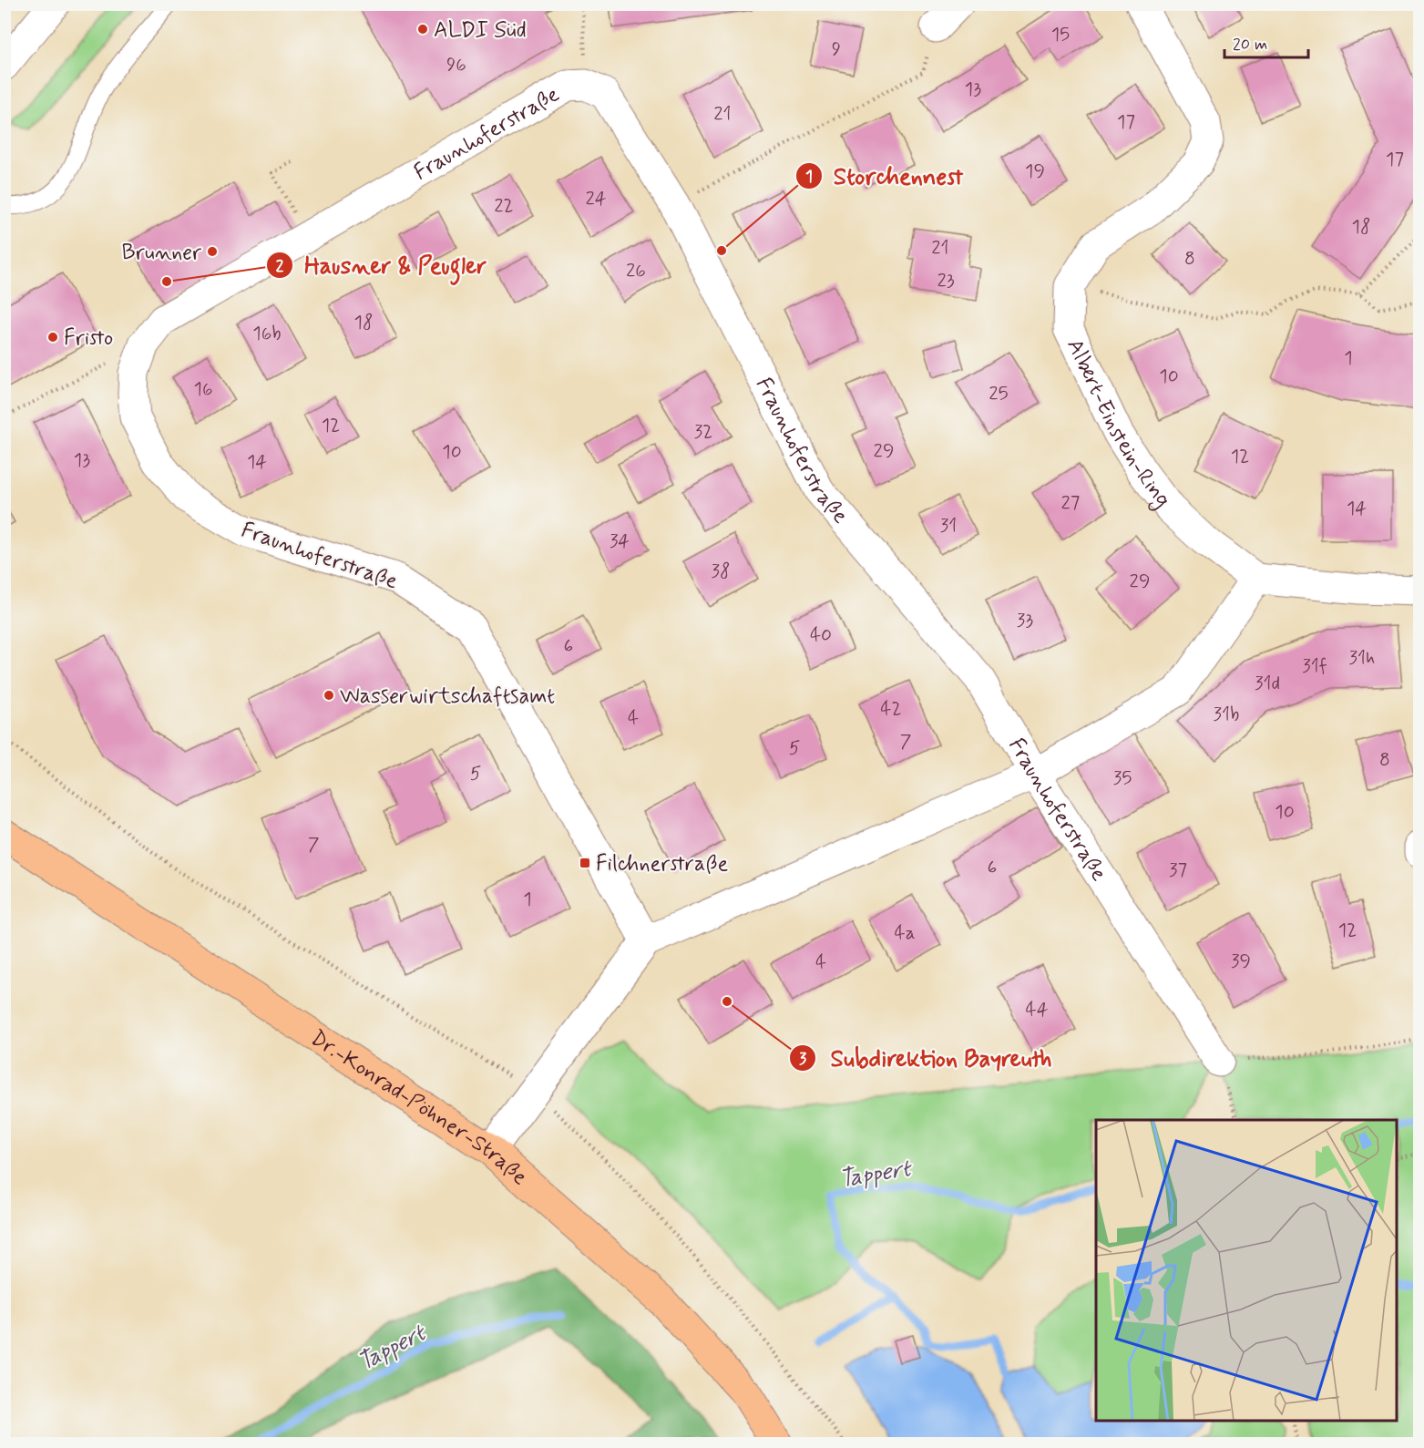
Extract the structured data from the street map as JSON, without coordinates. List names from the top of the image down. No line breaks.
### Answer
{"streets":{"main road":["Dr.-Konrad-Pöhner-Straße"],"street":["Fraunhoferstraße","Albert-Einstein-Ring"]},"water":["Tappert"],"places":{"other":["ALDI Süd","Storchennest","Brunner","Hausner & Peugler","Fristo","Wasserwirtschaftsamt","Subdirektion Bayreuth"],"transit":["Filchnerstraße"]},"house_numbers":["15","9","96","13","21","17","17","19","24","22","18","21","8","26","23","18","16b","1","10","16","25","12","32","29","10","12","13","14","27","14","31","34","38","29","33","40","6","31h","31f","31d","42","31b","4","7","5","8","5","35","10","7","6","37","1","12","4a","39","4","44"],"scale_bar":"20 m"}
